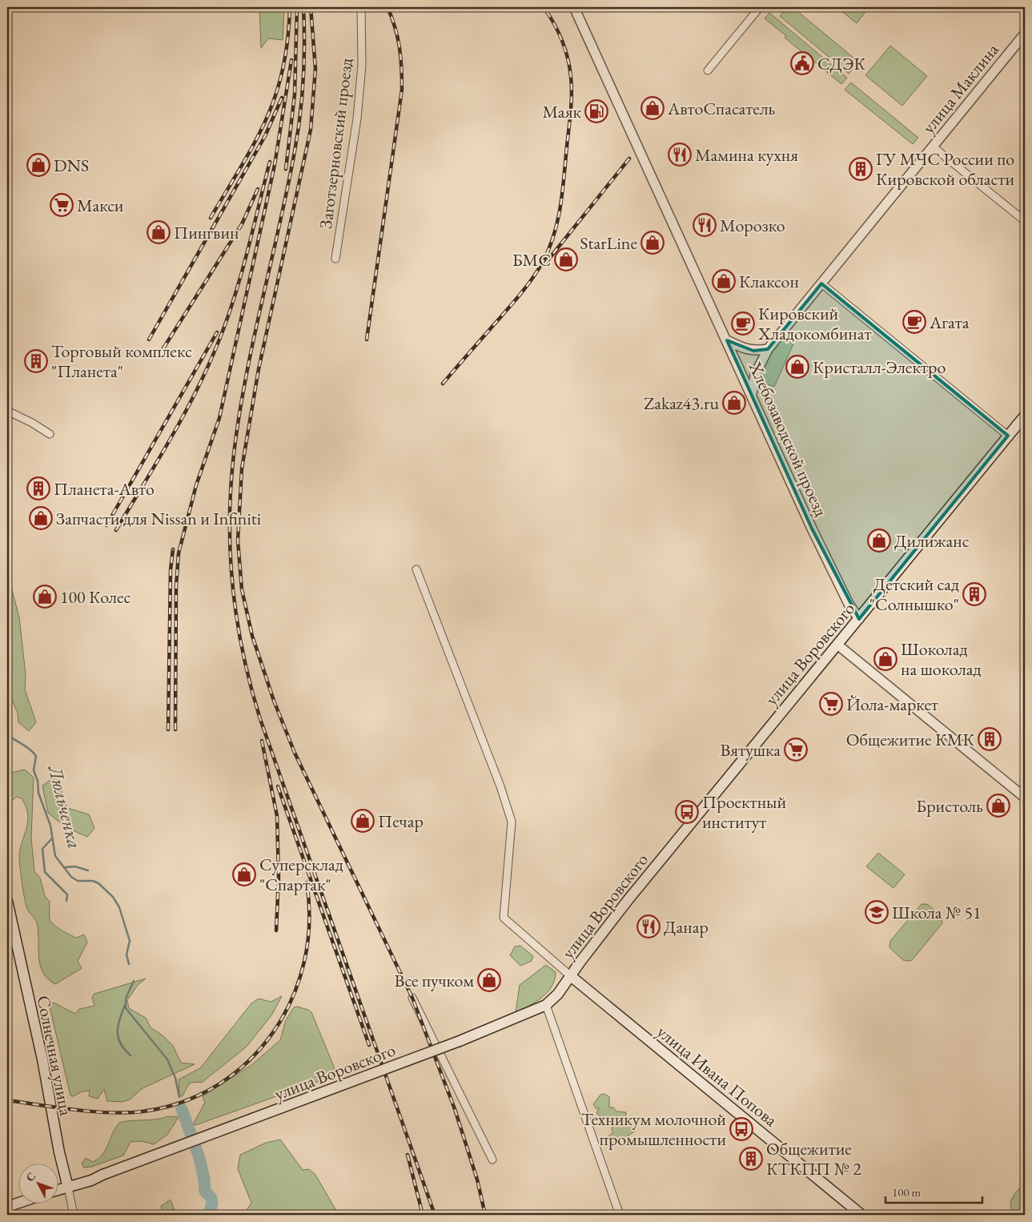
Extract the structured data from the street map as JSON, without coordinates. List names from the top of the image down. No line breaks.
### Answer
{"streets":{"main road":["улица Воровского","Солнечная улица","улица Ивана Попова"],"street":["улица Маклина","Заготзерновский проезд","Хлебозаводской проезд"]},"crossings":[["улица Маклина","Хлебозаводской проезд"],["Хлебозаводской проезд","улица Воровского"],["улица Воровского","Солнечная улица"],["улица Воровского","улица Ивана Попова"]],"water":["Люльченка"],"places":{"public building":["СДЭК"],"shop":["АвтоСпасатель","DNS","Пингвин","StarLine","БМС","Клаксон","Кристалл-Электро","Zakaz43.ru","Запчасти для Nissan и Infiniti","Дилижанс","100 Колес","Шоколад на шоколад","Бристоль","Печар","Суперсклад \"Спартак\"","Все пучком"],"fuel station":["Маяк"],"restaurant":["Мамина кухня","Морозко","Данар"],"building":["ГУ МЧС России по Кировской области","Торговый комплекс \"Планета\"","Планета-Авто","Детский сад \"Солнышко\"","Общежитие КМК","Общежитие КТКПП № 2"],"supermarket":["Макси","Йола-маркет","Вятушка"],"cafe":["Агата","Кировский Хладокомбинат"],"bus stop":["Проектный институт","Техникум молочной промышленности"],"school or university":["Школа № 51"]},"scale_bar":"100 m","north":"top left"}
